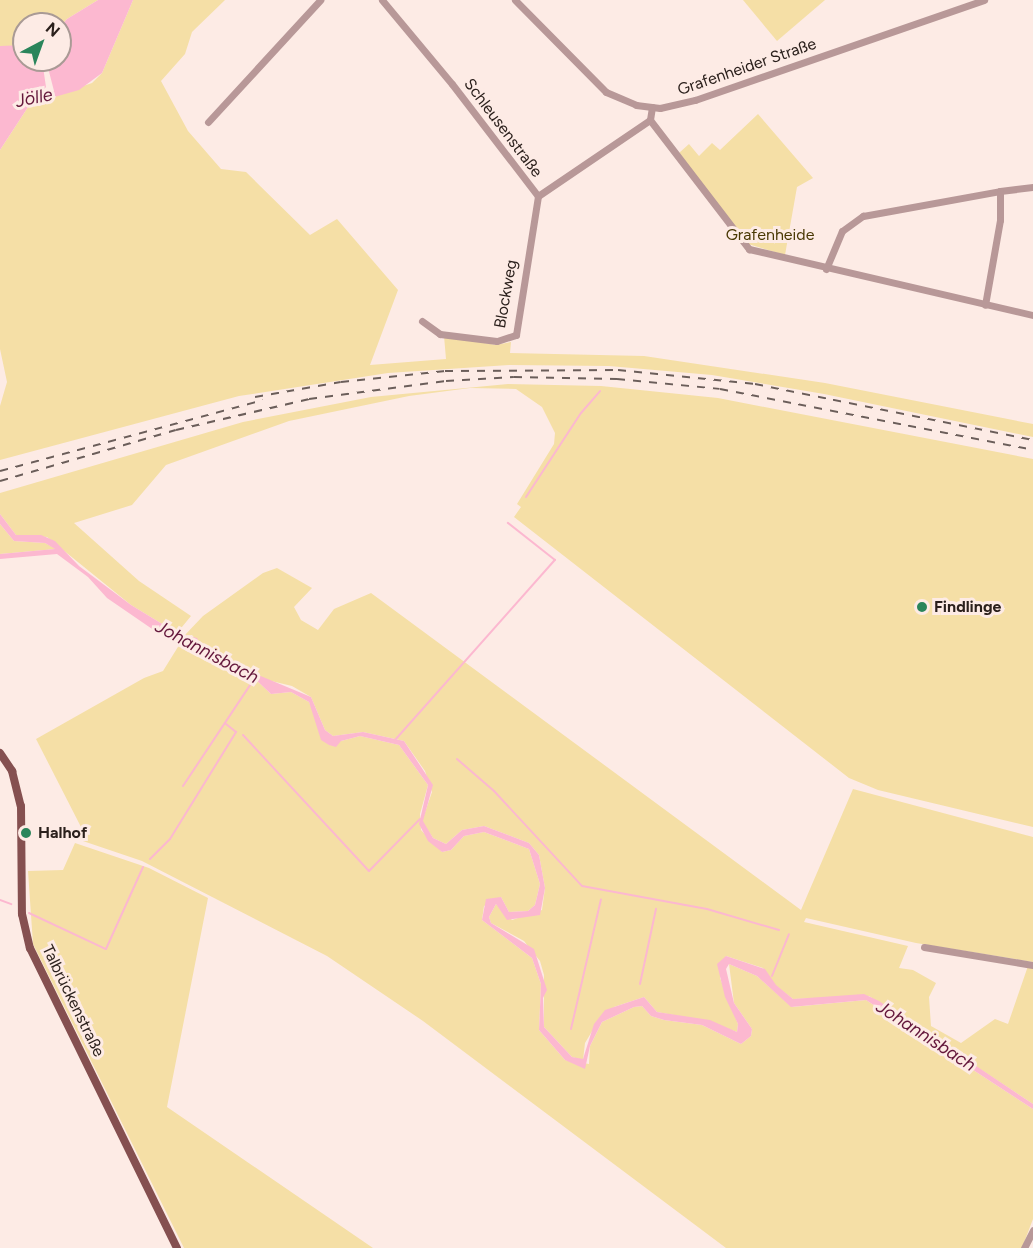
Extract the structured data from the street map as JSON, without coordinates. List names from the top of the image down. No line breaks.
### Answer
{"streets":{"main road":["Talbrückenstraße"],"street":["Grafenheider Straße","Schleusenstraße","Blockweg"]},"crossings":[["Schleusenstraße","Blockweg"]],"water":["Jölle","Johannisbach"],"parks":["Grafenheide"],"places":["Findlinge","Halhof"],"north":"top right"}
